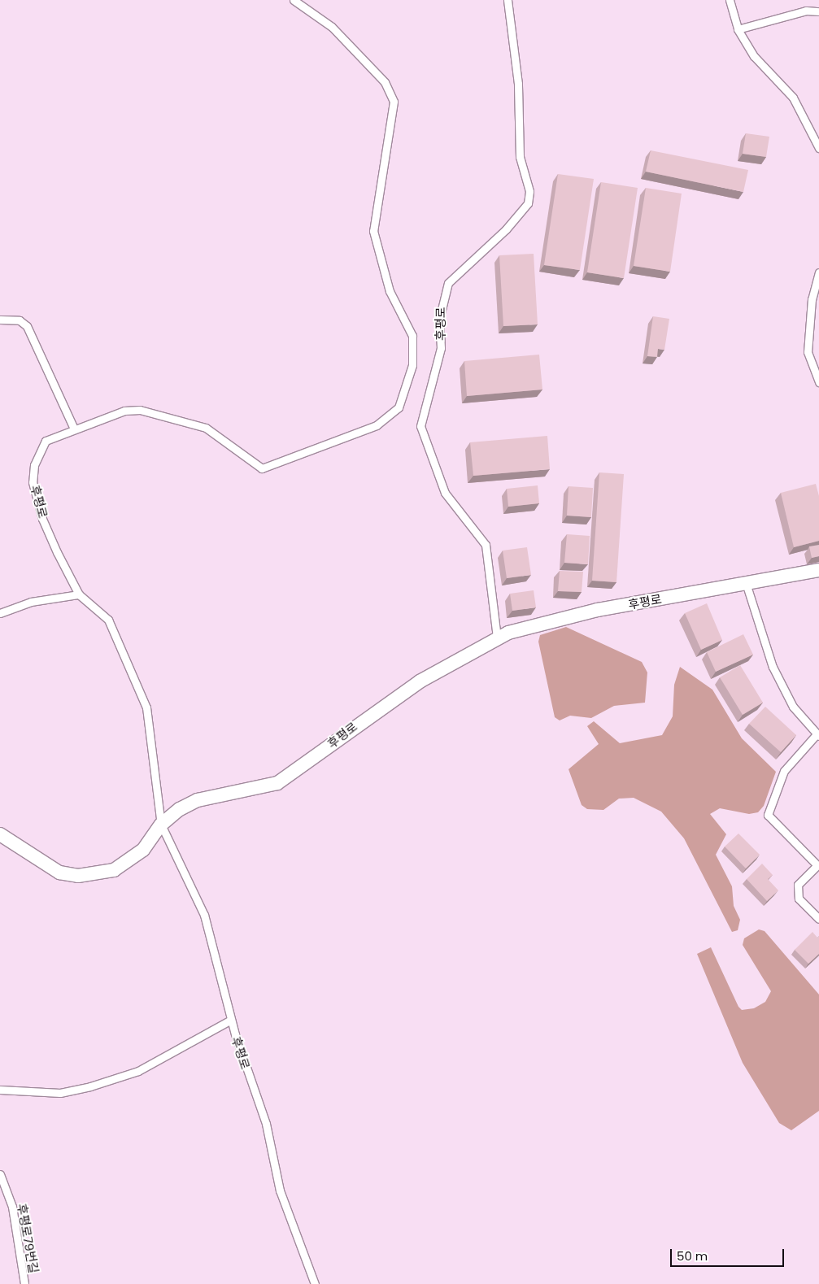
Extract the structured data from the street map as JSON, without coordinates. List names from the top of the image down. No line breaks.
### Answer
{"streets":{"street":["후평로"],"lane":["후평로79번길"]},"scale_bar":"50 m"}
